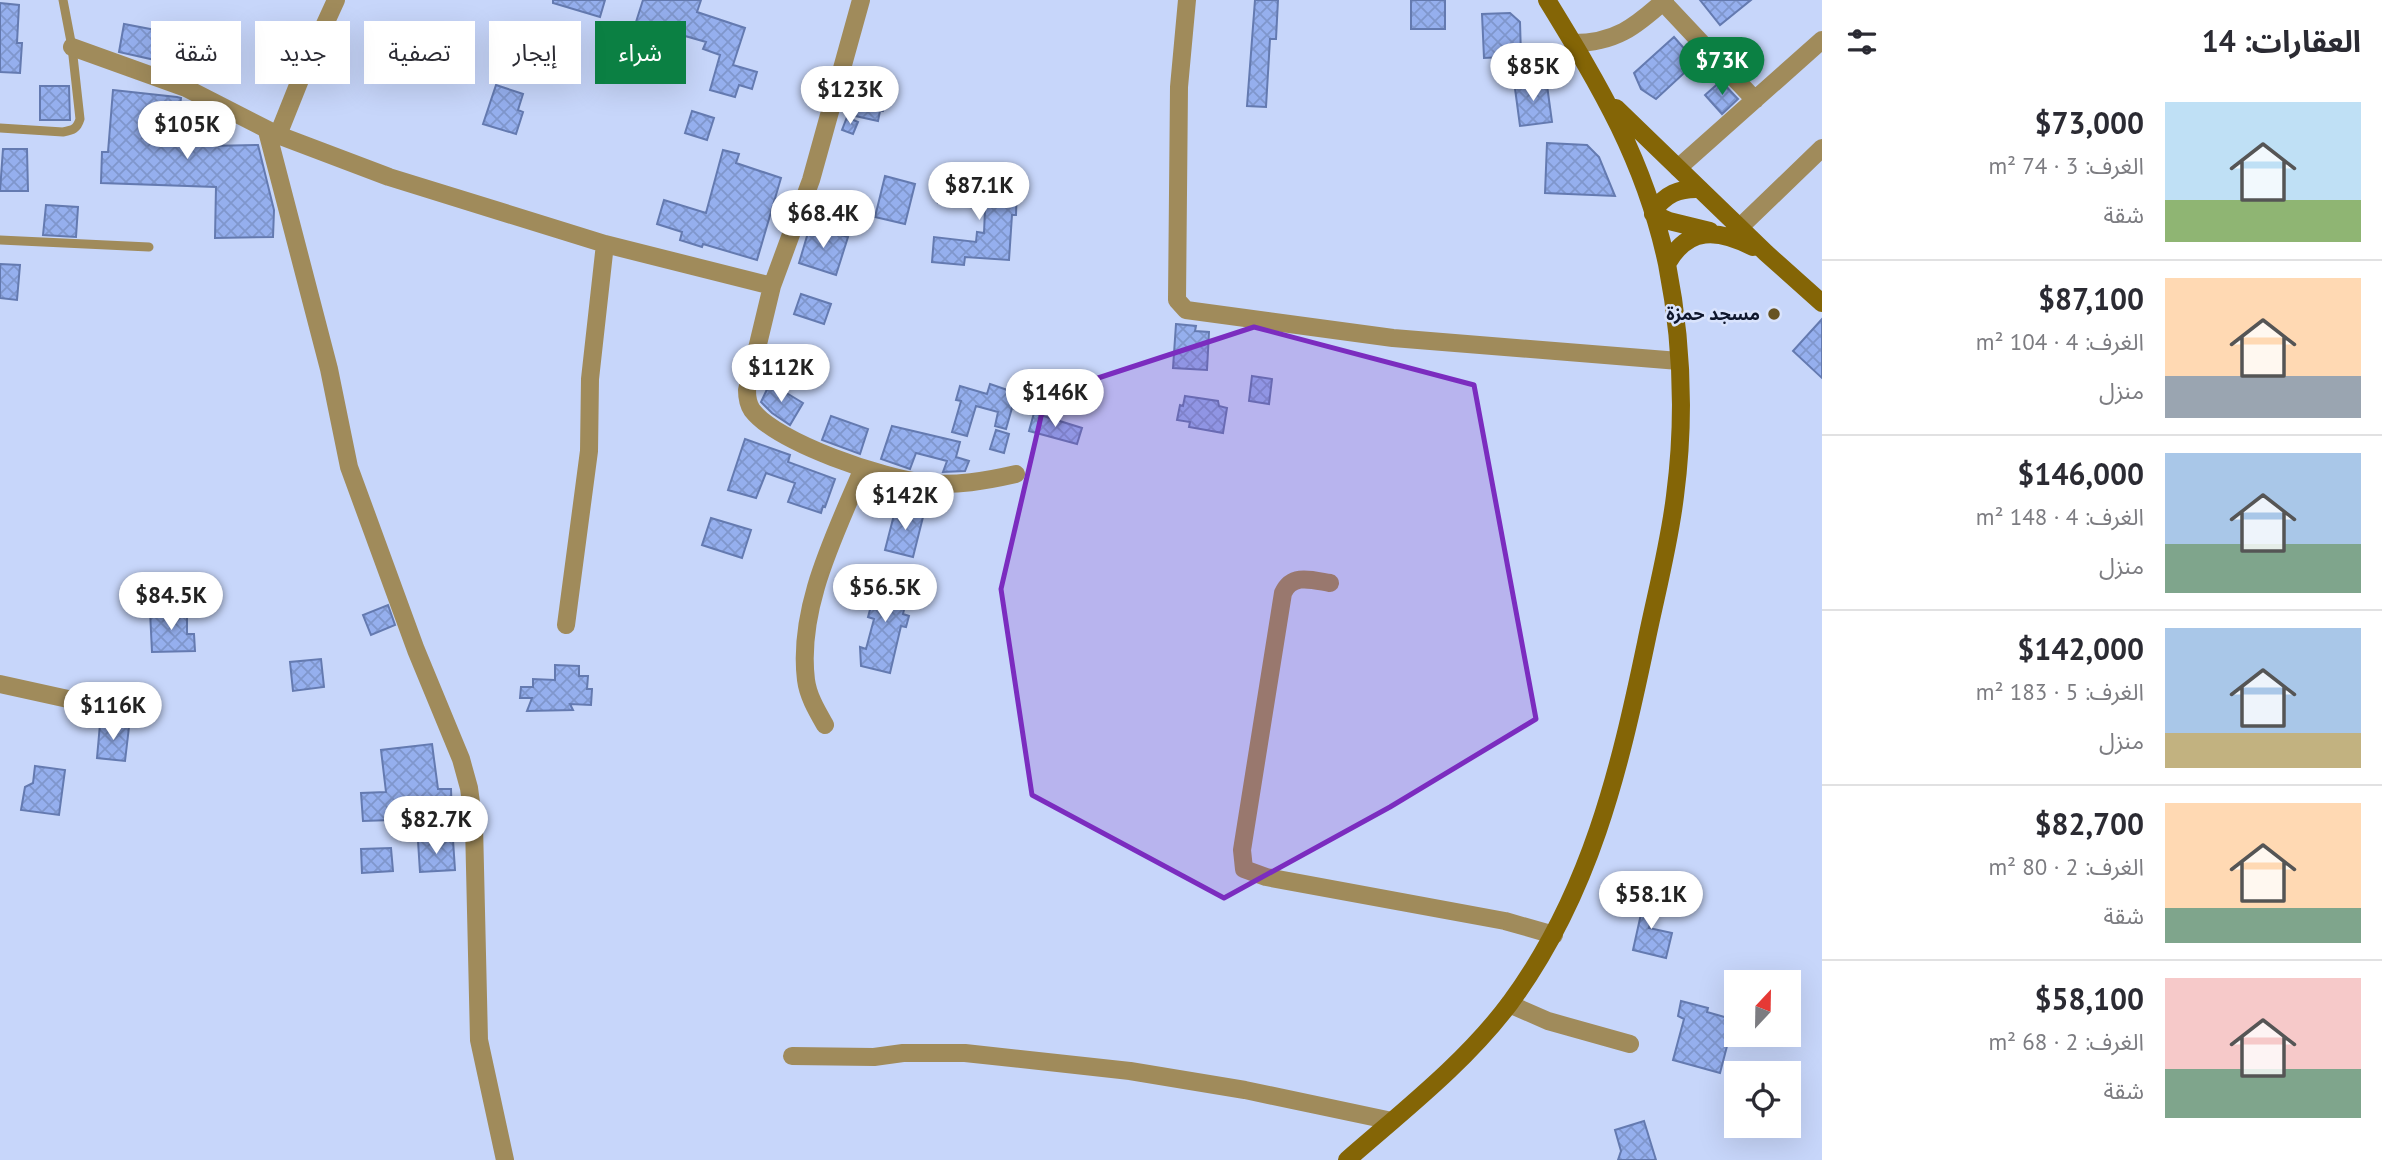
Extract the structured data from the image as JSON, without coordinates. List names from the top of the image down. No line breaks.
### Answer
{"places":["مسجد حمزة"],"north":"top","page":{"heading":"العقارات: 14","chip":["شراء","إيجار","تصفية","جديد","شقة"],"price":["$73K","$85K","$123K","$105K","$87.1K","$68.4K","$112K","$146K","$142K","$56.5K","$84.5K","$116K","$82.7K","$58.1K"],"list":[{"name":"$73,000","note":"الغرف: 3 · 74 m² · شقة"},{"name":"$87,100","note":"الغرف: 4 · 104 m² · منزل"},{"name":"$146,000","note":"الغرف: 4 · 148 m² · منزل"},{"name":"$142,000","note":"الغرف: 5 · 183 m² · منزل"},{"name":"$82,700","note":"الغرف: 2 · 80 m² · شقة"},{"name":"$58,100","note":"الغرف: 2 · 68 m² · شقة"}]}}
